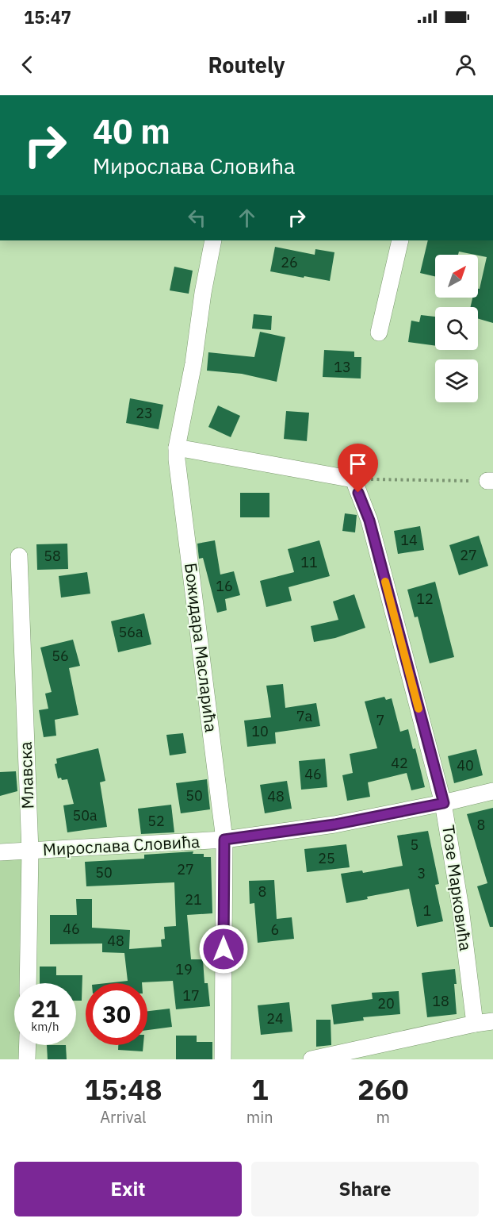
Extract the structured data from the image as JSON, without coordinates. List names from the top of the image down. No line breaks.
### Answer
{"streets":{"street":["Божидара Масларића","Млавска","Мирослава Словића","Тозе Марковића"]},"crossings":[["Божидара Масларића","Мирослава Словића"],["Млавска","Мирослава Словића"],["Мирослава Словића","Тозе Марковића"]],"house_numbers":["26","13","23","14","27","58","11","16","12","56a","56","7a","7","10","42","40","46","50","48","50a","52","8","5","25","27","50","3","8","21","1","46","6","48","19","17","18","20","24"],"north":"top right","page":{"status":"15:47","header":"Routely","turn":["40 m","Мирослава Словића"],"speed":"21 km/h","limit":"30","eta":["15:48","Arrival","1","min","260","m"],"buttons":["Exit","Share"]}}
